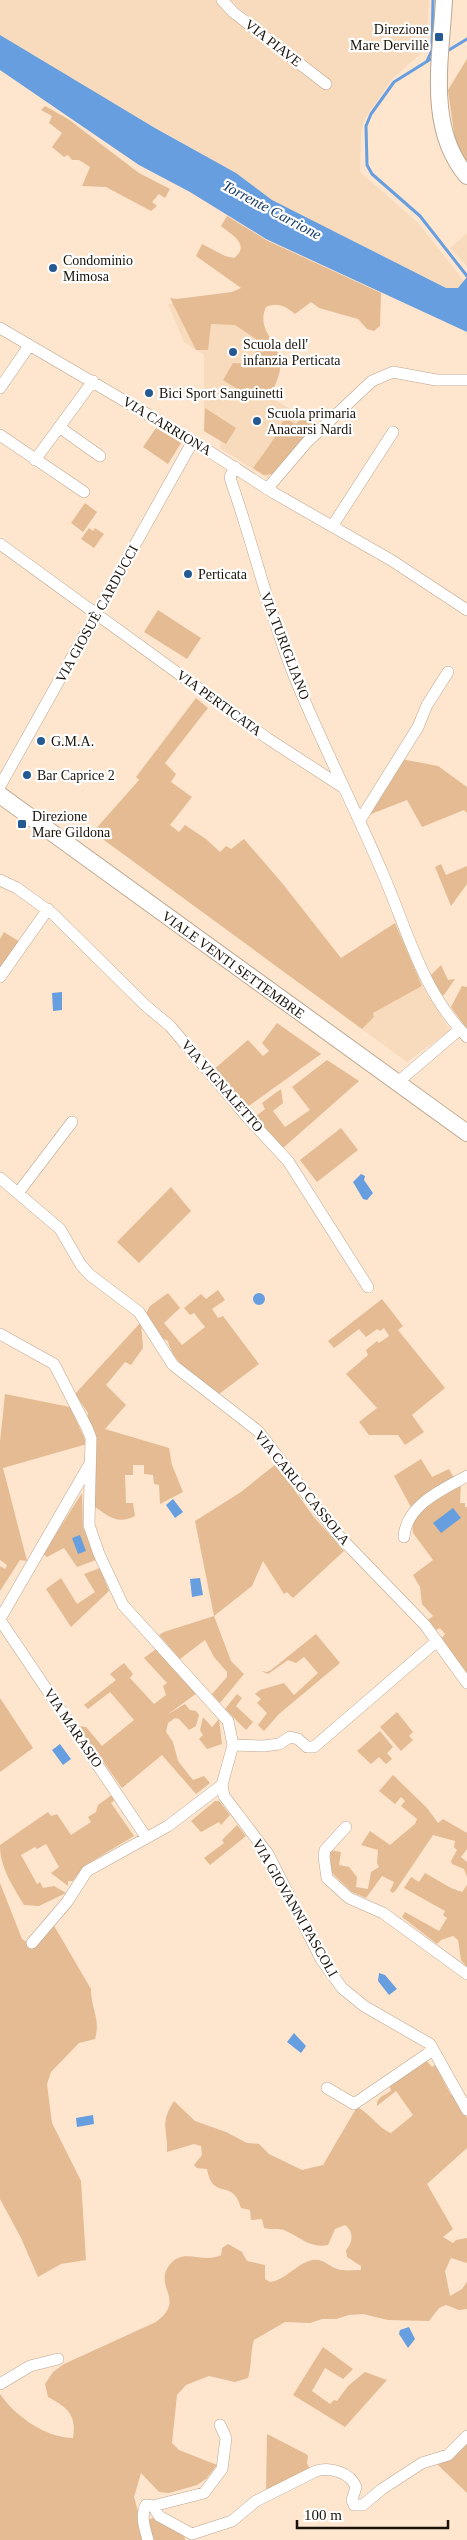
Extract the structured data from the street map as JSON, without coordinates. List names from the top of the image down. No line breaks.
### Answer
{"streets":{"main road":["VIALE VENTI SETTEMBRE"],"street":["VIA PIAVE","VIA CARRIONA","VIA GIOSUÈ CARDUCCI","VIA TURIGLIANO","VIA PERTICATA","VIA VIGNALETTO","VIA CARLO CASSOLA","VIA MARASIO","VIA GIOVANNI PASCOLI"]},"crossings":[["VIA CARRIONA","VIA GIOSUÈ CARDUCCI"],["VIA CARRIONA","VIA TURIGLIANO"],["VIA GIOSUÈ CARDUCCI","VIA PERTICATA"],["VIA TURIGLIANO","VIA PERTICATA"],["VIA TURIGLIANO","VIALE VENTI SETTEMBRE"]],"water":["Torrente Carrione"],"places":{"transit":["Direzione Mare Dervillè","Direzione Mare Gildona"],"other":["Condominio Mimosa","Scuola dell' infanzia Perticata","Bici Sport Sanguinetti","Scuola primaria Anacarsi Nardi","Perticata","G.M.A.","Bar Caprice 2"]},"scale_bar":"100 m"}
